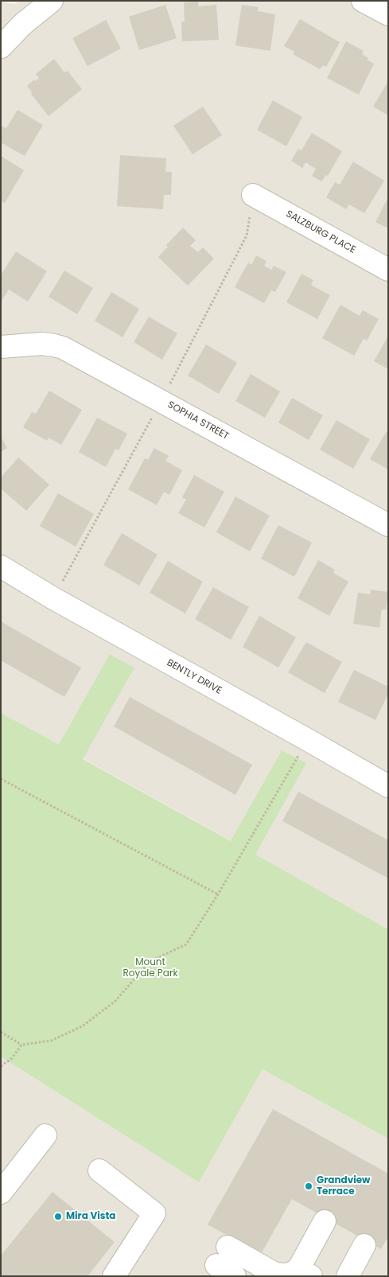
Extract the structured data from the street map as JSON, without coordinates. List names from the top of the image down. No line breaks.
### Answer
{"streets":{"street":["SALZBURG PLACE","SOPHIA STREET","BENTLY DRIVE"]},"parks":["Mount Royale Park"],"places":["Grandview Terrace","Mira Vista"]}
